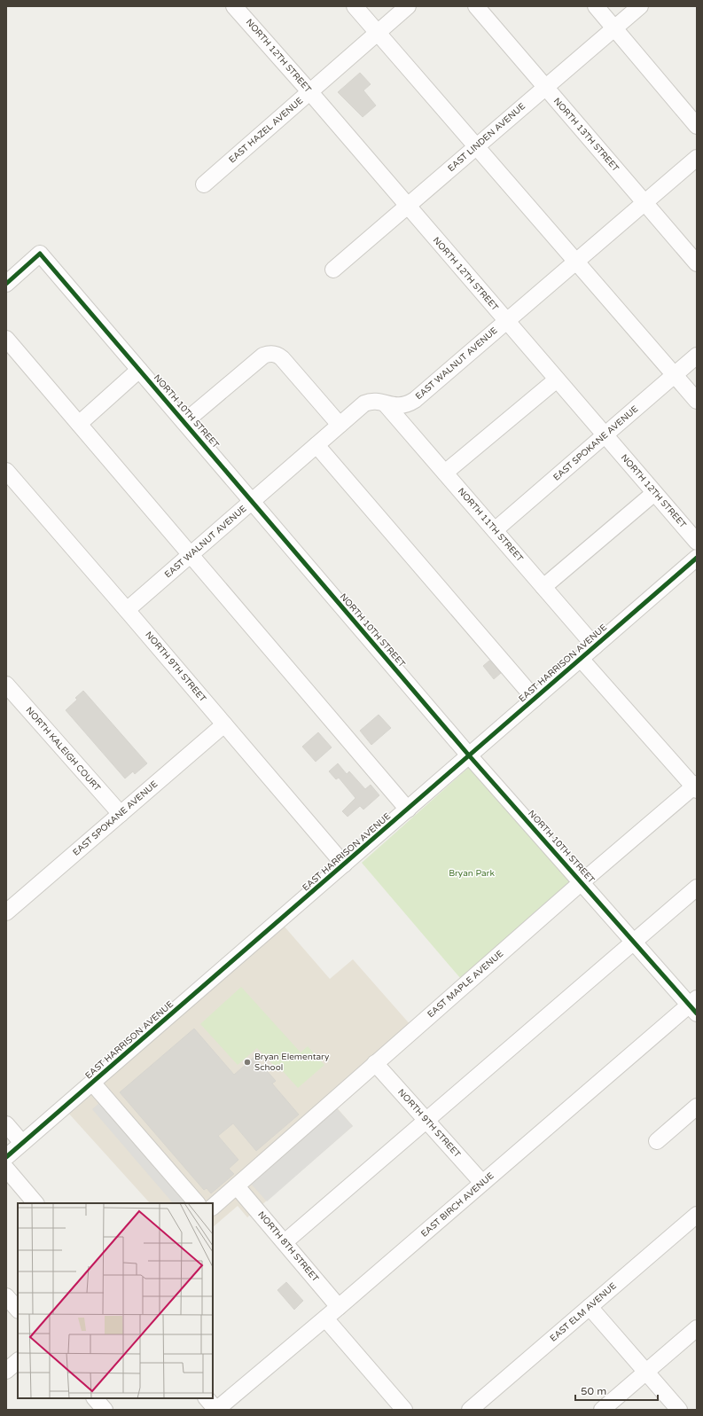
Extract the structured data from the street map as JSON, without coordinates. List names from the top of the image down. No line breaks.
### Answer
{"streets":{"street":["NORTH 12TH STREET","EAST HAZEL AVENUE","NORTH 13TH STREET","EAST LINDEN AVENUE","EAST WALNUT AVENUE","NORTH 10TH STREET","EAST SPOKANE AVENUE","NORTH 11TH STREET","EAST HARRISON AVENUE","NORTH 9TH STREET","NORTH KALEIGH COURT","EAST MAPLE AVENUE","EAST BIRCH AVENUE","NORTH 8TH STREET","EAST ELM AVENUE"]},"crossings":[["NORTH 12TH STREET","EAST HAZEL AVENUE"],["NORTH 12TH STREET","EAST LINDEN AVENUE"],["NORTH 12TH STREET","EAST WALNUT AVENUE"],["NORTH 12TH STREET","EAST SPOKANE AVENUE"],["NORTH 13TH STREET","EAST LINDEN AVENUE"],["NORTH 13TH STREET","EAST WALNUT AVENUE"],["EAST WALNUT AVENUE","NORTH 10TH STREET"],["EAST WALNUT AVENUE","NORTH 11TH STREET"],["EAST WALNUT AVENUE","NORTH 9TH STREET"],["NORTH 10TH STREET","EAST HARRISON AVENUE"],["NORTH 10TH STREET","EAST MAPLE AVENUE"],["NORTH 10TH STREET","EAST BIRCH AVENUE"],["EAST SPOKANE AVENUE","NORTH 11TH STREET"],["EAST SPOKANE AVENUE","NORTH 9TH STREET"],["EAST SPOKANE AVENUE","NORTH KALEIGH COURT"],["NORTH 11TH STREET","EAST HARRISON AVENUE"],["EAST HARRISON AVENUE","NORTH 9TH STREET"],["NORTH 9TH STREET","EAST MAPLE AVENUE"],["NORTH 9TH STREET","EAST BIRCH AVENUE"],["EAST MAPLE AVENUE","NORTH 8TH STREET"],["EAST BIRCH AVENUE","NORTH 8TH STREET"]],"parks":["Bryan Park"],"places":["Bryan Elementary School"],"scale_bar":"50 m"}
